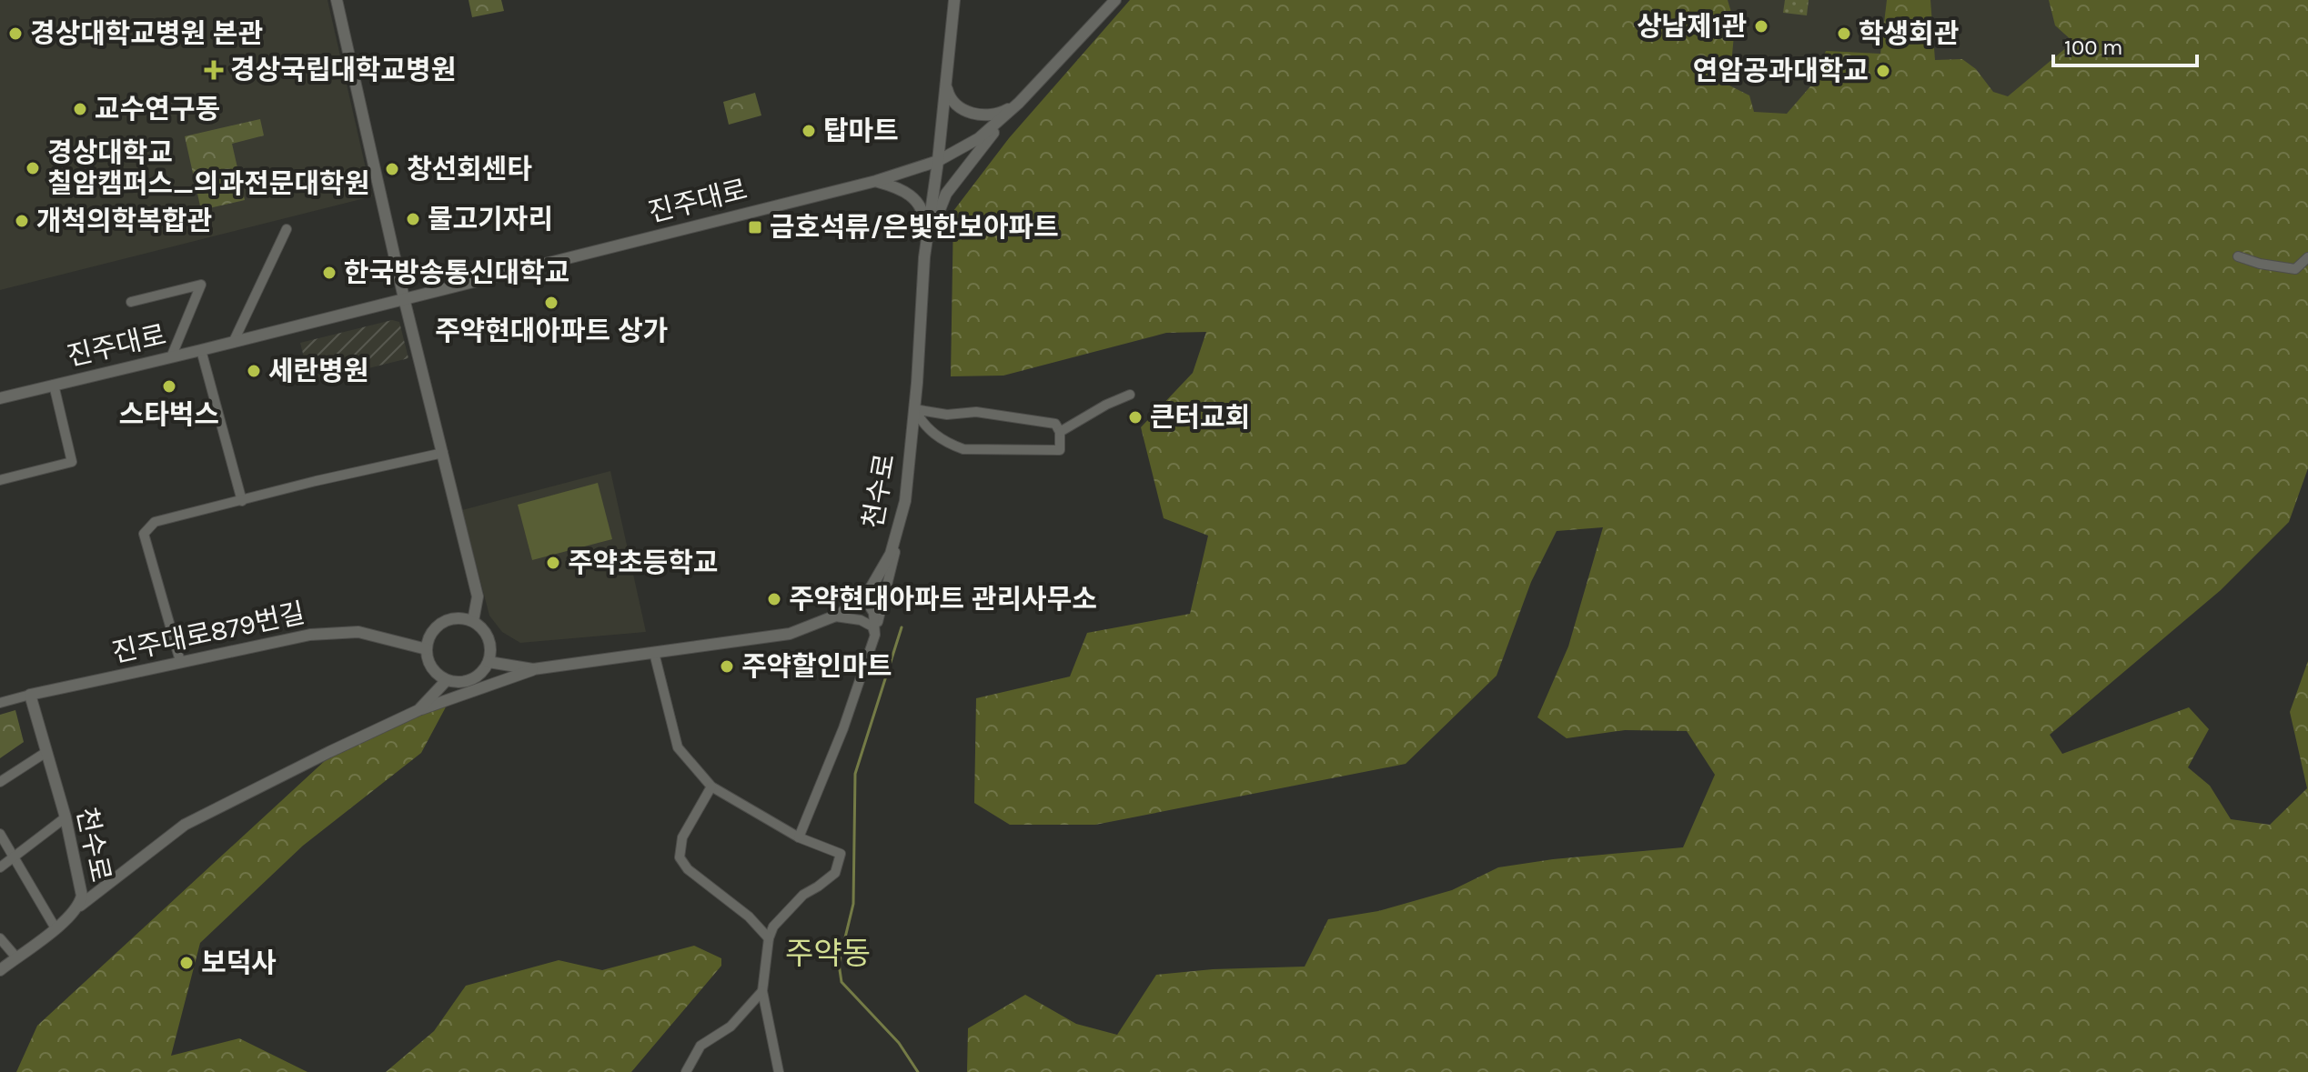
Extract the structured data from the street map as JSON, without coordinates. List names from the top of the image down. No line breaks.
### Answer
{"streets":{"street":["진주대로","천수로","진주대로879번길"]},"crossings":[["진주대로","천수로"],["천수로","진주대로879번길"]],"districts":["주약동"],"places":{"other":["상남제1관","경상대학교병원 본관","학생회관","연암공과대학교","교수연구동","탑마트","경상대학교 칠암캠퍼스_의과전문대학원","창선회센타","물고기자리","개척의학복합관","한국방송통신대학교","주약현대아파트 상가","세란병원","스타벅스","큰터교회","주약초등학교","주약현대아파트 관리사무소","주약할인마트","보덕사"],"health":["경상국립대학교병원"],"transit":["금호석류/은빛한보아파트"]},"scale_bar":"100 m"}
